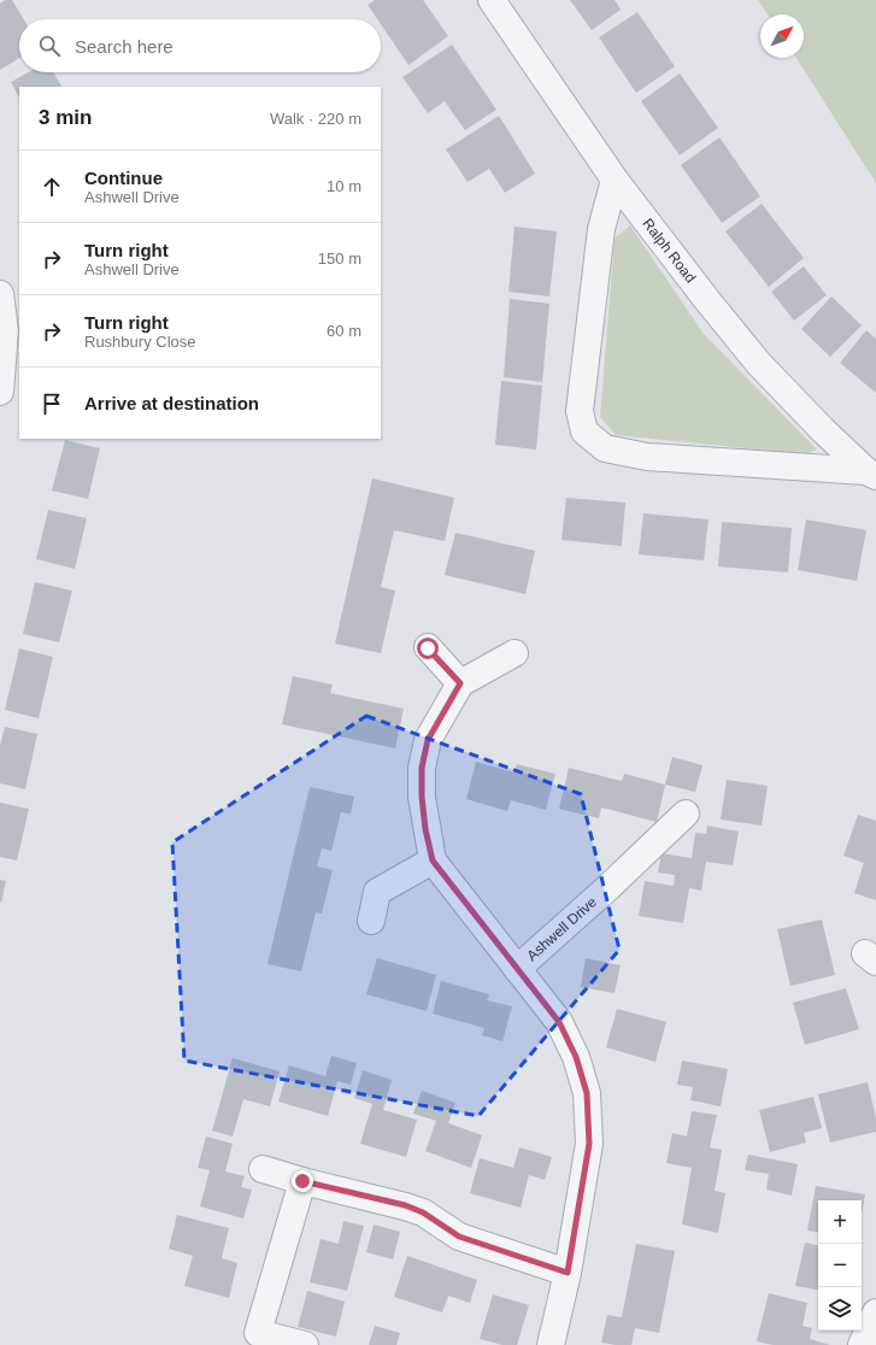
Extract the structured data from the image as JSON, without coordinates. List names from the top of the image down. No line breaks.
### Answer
{"streets":{"street":["Ralph Road","Ashwell Drive"]},"north":"top right","page":{"search":"Search here","heading":["3 min","Walk · 220 m"],"list":[["Continue","Ashwell Drive","10 m"],["Turn right","Ashwell Drive","150 m"],["Turn right","Rushbury Close","60 m"],"Arrive at destination"],"map_buttons":["+","−"]}}
